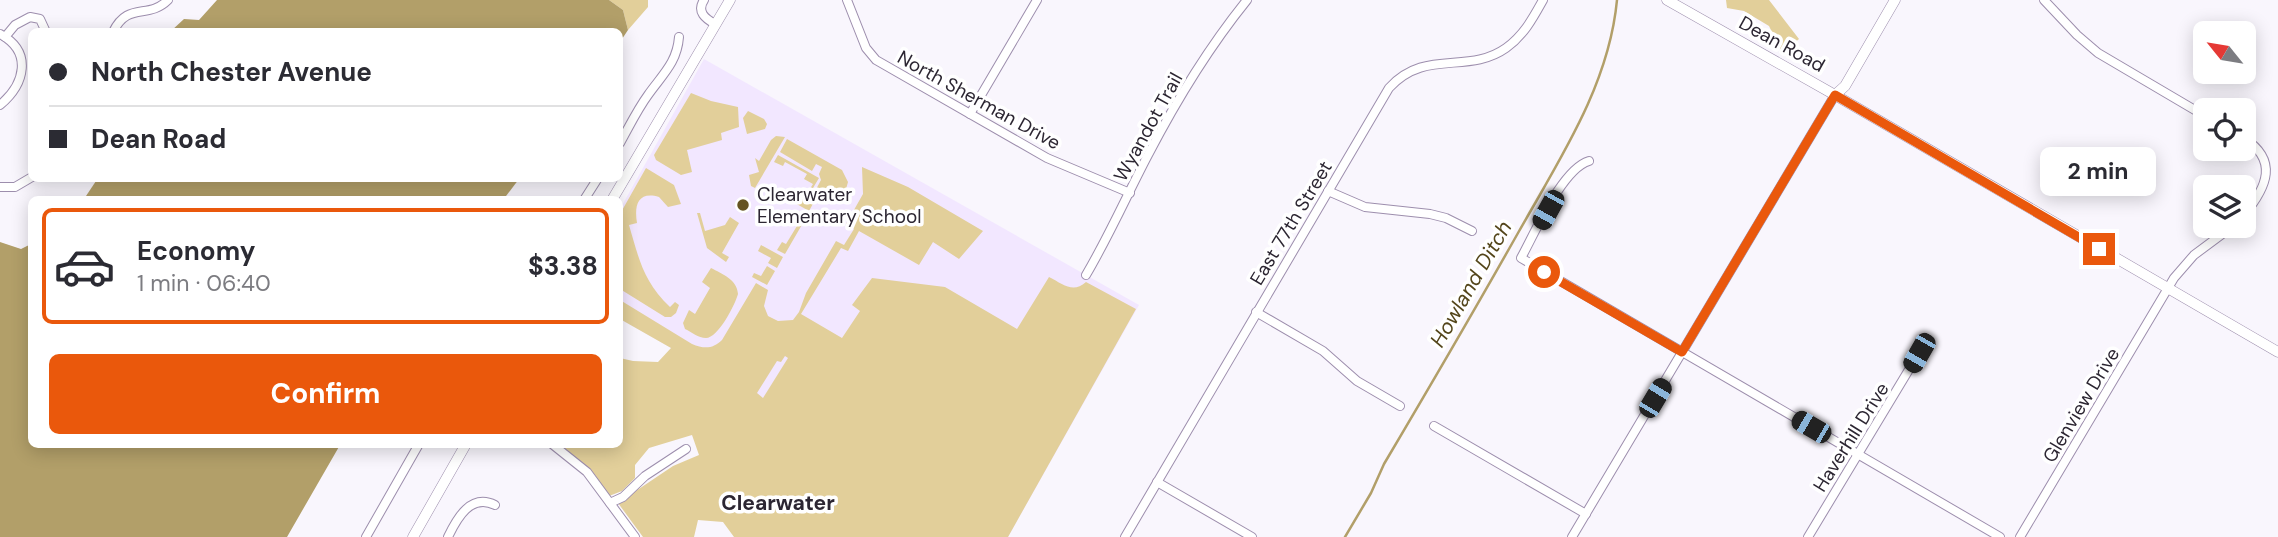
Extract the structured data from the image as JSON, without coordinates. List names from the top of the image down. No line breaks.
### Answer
{"streets":{"street":["Dean Road","North Sherman Drive","Wyandot Trail","East 77th Street","Glenview Drive","Haverhill Drive"]},"crossings":[["Dean Road","Glenview Drive"],["North Sherman Drive","Wyandot Trail"]],"districts":["Clearwater"],"water":["Howland Ditch"],"places":["Clearwater Elementary School"],"north":"top left","page":{"banner":["North Chester Avenue","Dean Road"],"bubble":"2 min","list":[{"name":"Economy","note":"1 min · 06:40","value":"$3.38"}],"buttons":"Confirm"}}
